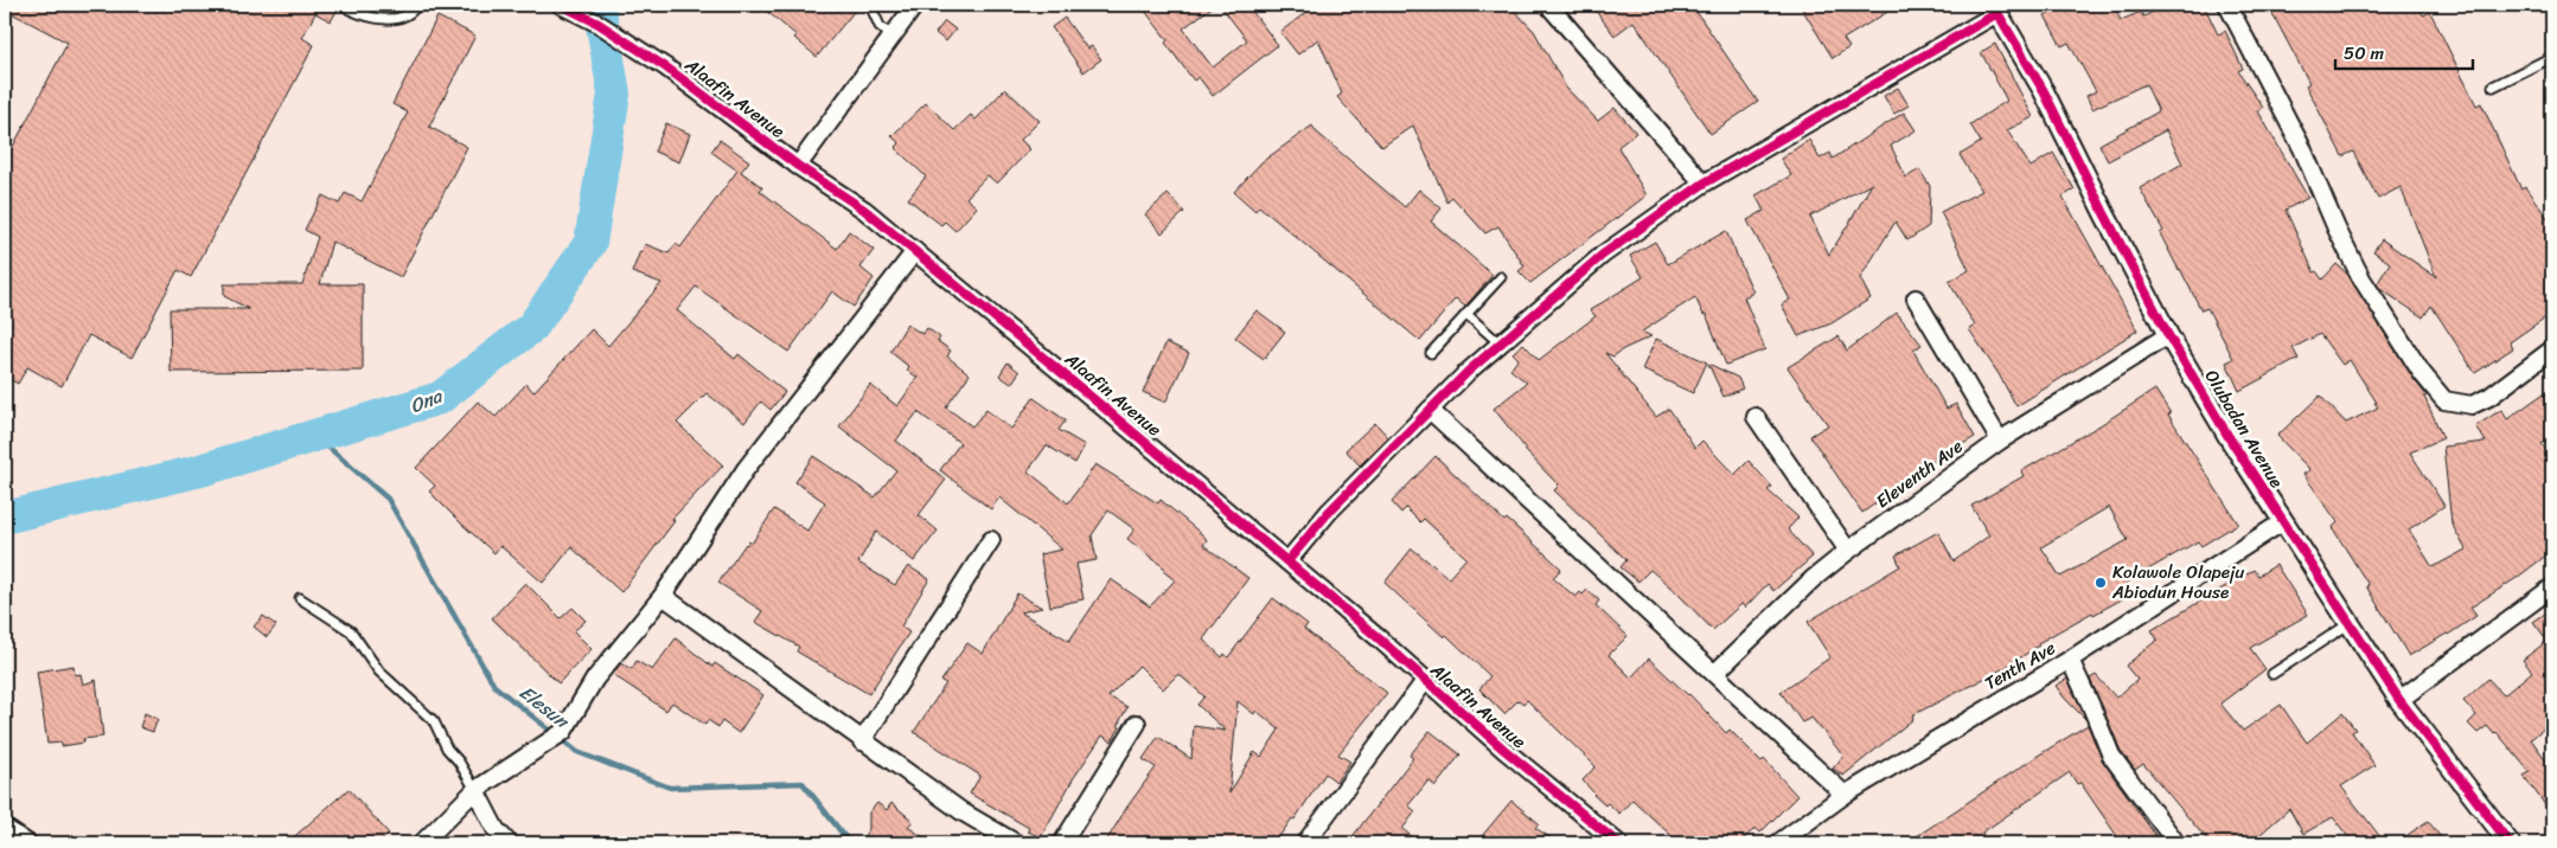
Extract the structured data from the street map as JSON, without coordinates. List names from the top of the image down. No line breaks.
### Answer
{"streets":{"street":["Alaafin Avenue","Olubadan Avenue","Eleventh Ave","Tenth Ave"]},"crossings":[["Olubadan Avenue","Eleventh Ave"],["Olubadan Avenue","Tenth Ave"]],"water":["Ona","Elesun"],"places":["Kolawole Olapeju Abiodun House"],"scale_bar":"50 m"}
